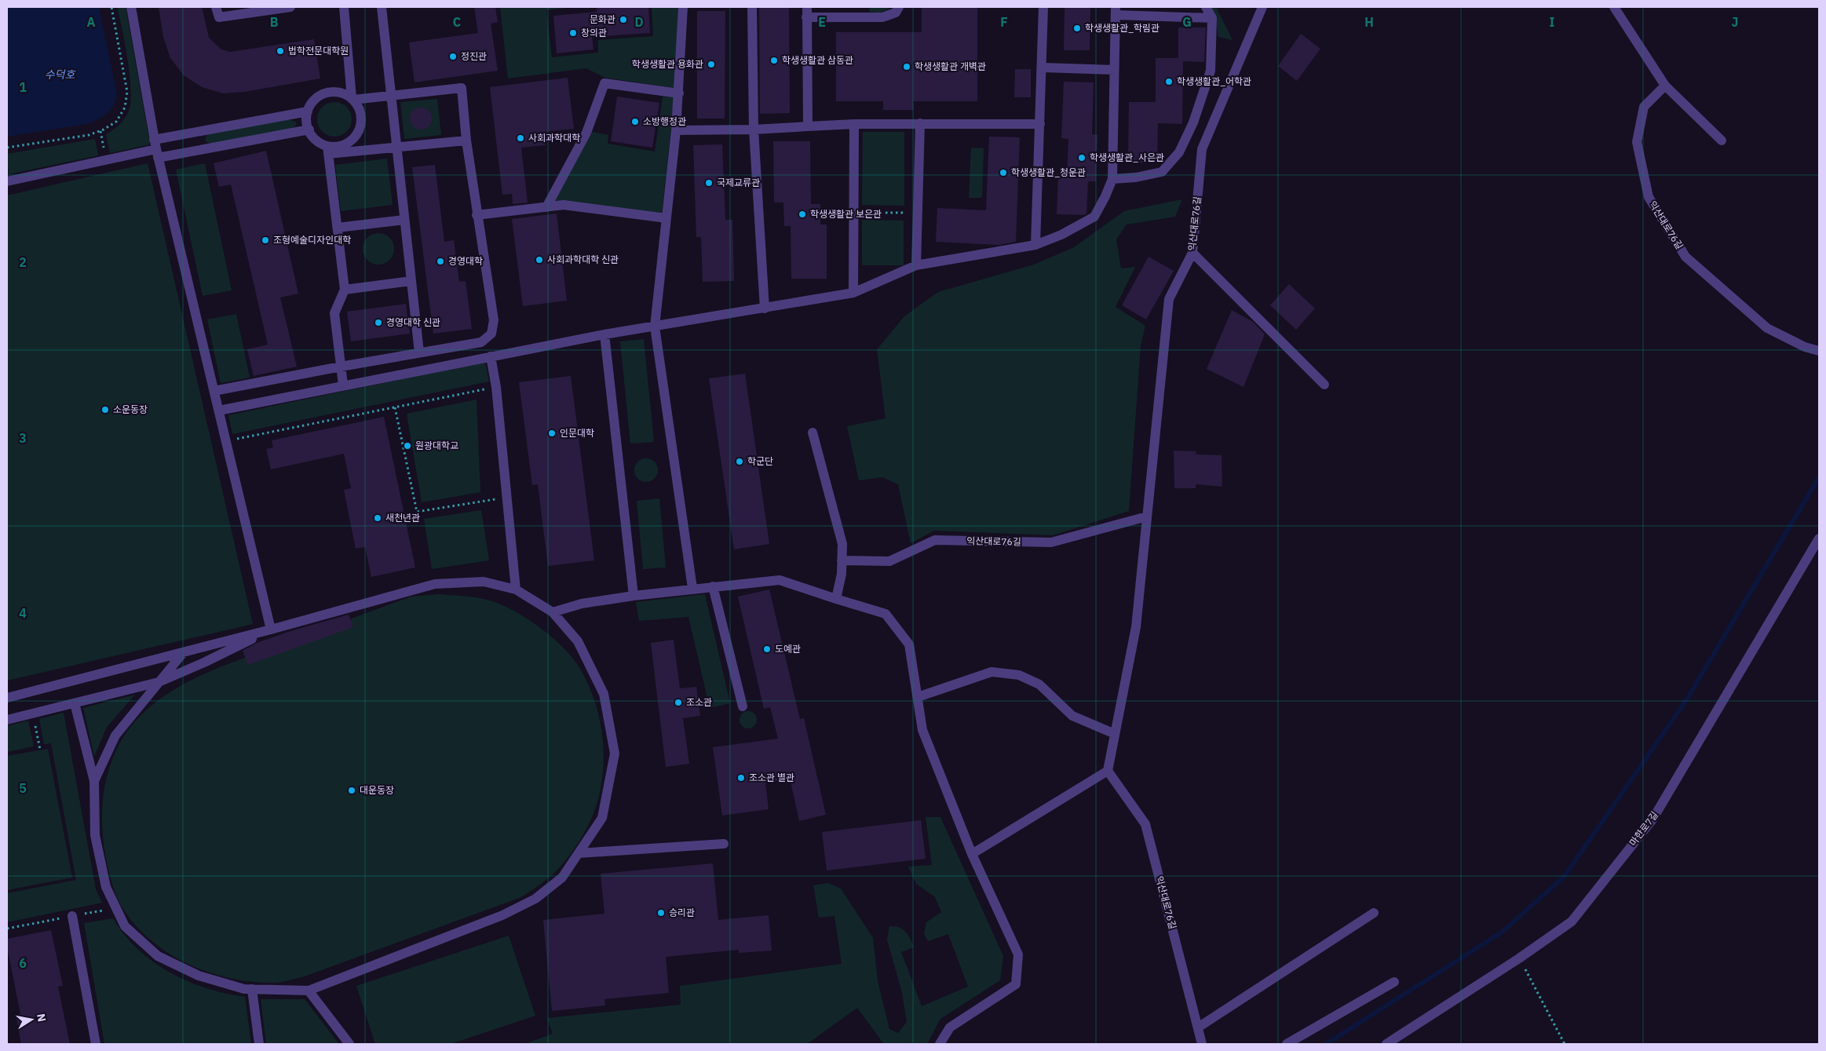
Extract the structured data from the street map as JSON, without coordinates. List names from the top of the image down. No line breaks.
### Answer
{"streets":{"street":["익산대로76길","마한로7길"]},"water":["수덕호"],"places":["문화관","학생생활관_학림관","창의관","법학전문대학원","정진관","학생생활관 삼동관","학생생활관 용화관","학생생활관 개벽관","학생생활관_어학관","소방행정관","사회과학대학","학생생활관_사은관","학생생활관_청운관","국제교류관","학생생활관 보은관","조형예술디자인대학","사회과학대학 신관","경영대학","경영대학 신관","소운동장","인문대학","원광대학교","학군단","새천년관","도예관","조소관","조소관 별관","대운동장","승리관"],"north":"right","grid":{"columns":["A","B","C","D","E","F","G","H","I","J"],"rows":["1","2","3","4","5","6"]}}
